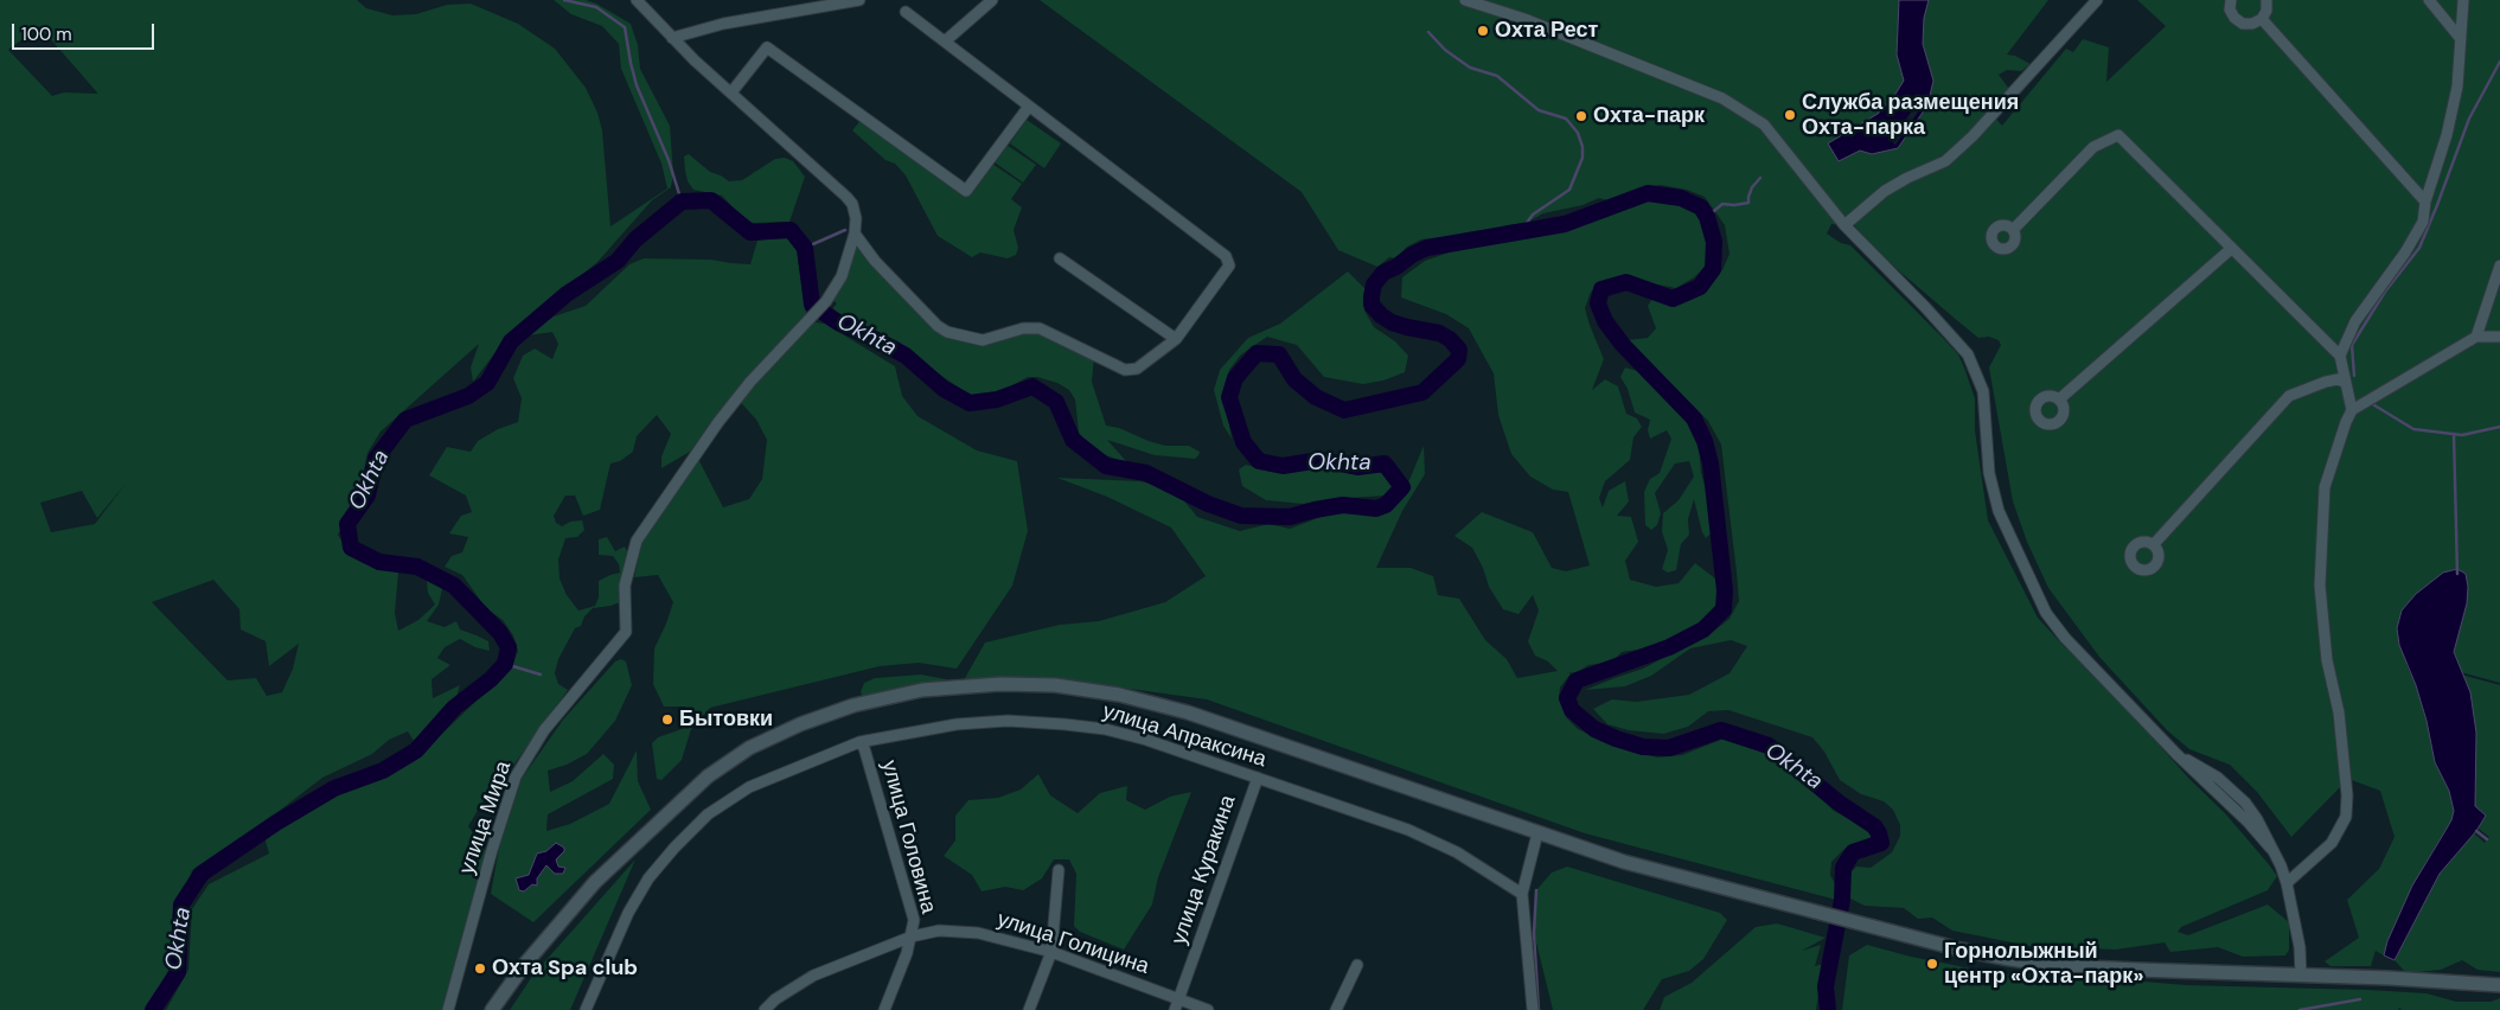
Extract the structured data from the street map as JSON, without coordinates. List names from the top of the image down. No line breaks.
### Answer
{"streets":{"street":["улица Апраксина","улица Мира","улица Головина","улица Куракина","улица Голицина"]},"crossings":[["улица Апраксина","улица Головина"],["улица Апраксина","улица Куракина"],["улица Головина","улица Голицина"],["улица Куракина","улица Голицина"]],"water":["Okhta"],"places":["Охта Рест","Служба размещения Охта-парка","Охта-парк","Бытовки","Горнолыжный центр «Охта-парк»","Охта Spa club"],"scale_bar":"100 m"}
